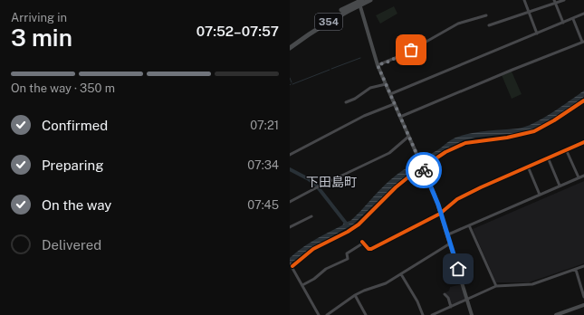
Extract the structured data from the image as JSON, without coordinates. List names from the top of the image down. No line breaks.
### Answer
{"streets":{"highway":["354"]},"districts":["下田島町"],"page":{"heading":["3 min","Arriving in","07:52–07:57"],"bar":"On the way · 350 m","list":[["Confirmed","07:21"],["Preparing","07:34"],["On the way","07:45"],"Delivered"]}}
